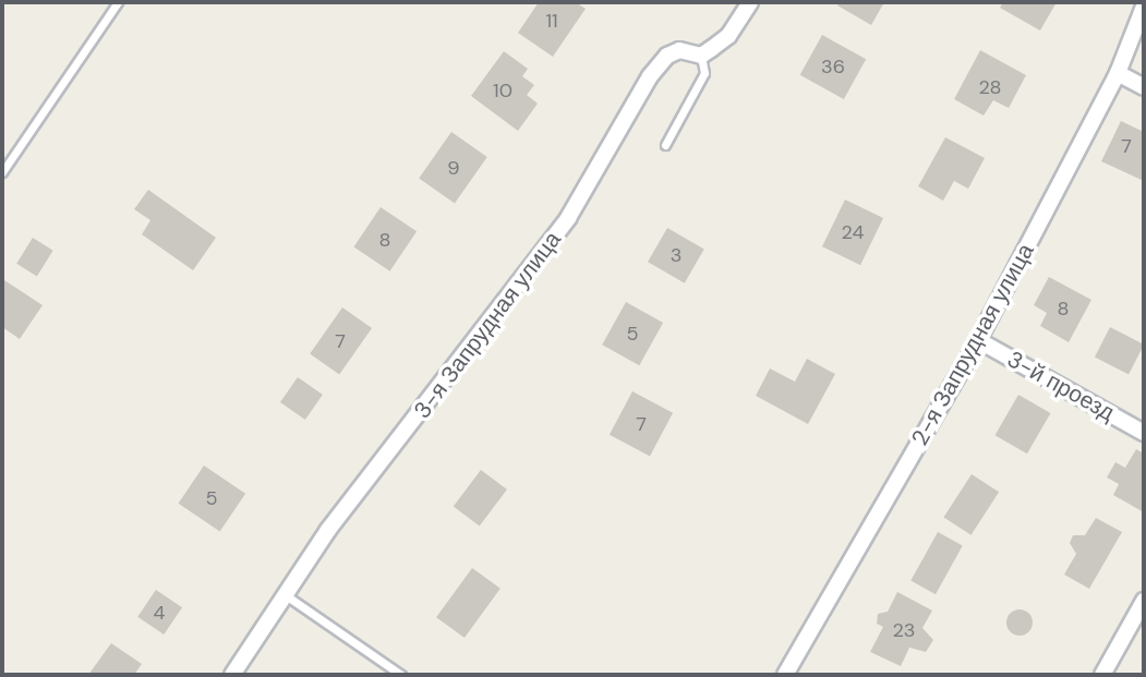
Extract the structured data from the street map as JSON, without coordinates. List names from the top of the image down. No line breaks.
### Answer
{"streets":{"street":["3-я Запрудная улица","2-я Запрудная улица","3-й проезд"]},"crossings":[["2-я Запрудная улица","3-й проезд"]],"house_numbers":["11","36","28","10","7","9","24","8","3","8","5","7","7","5","4","23"]}
